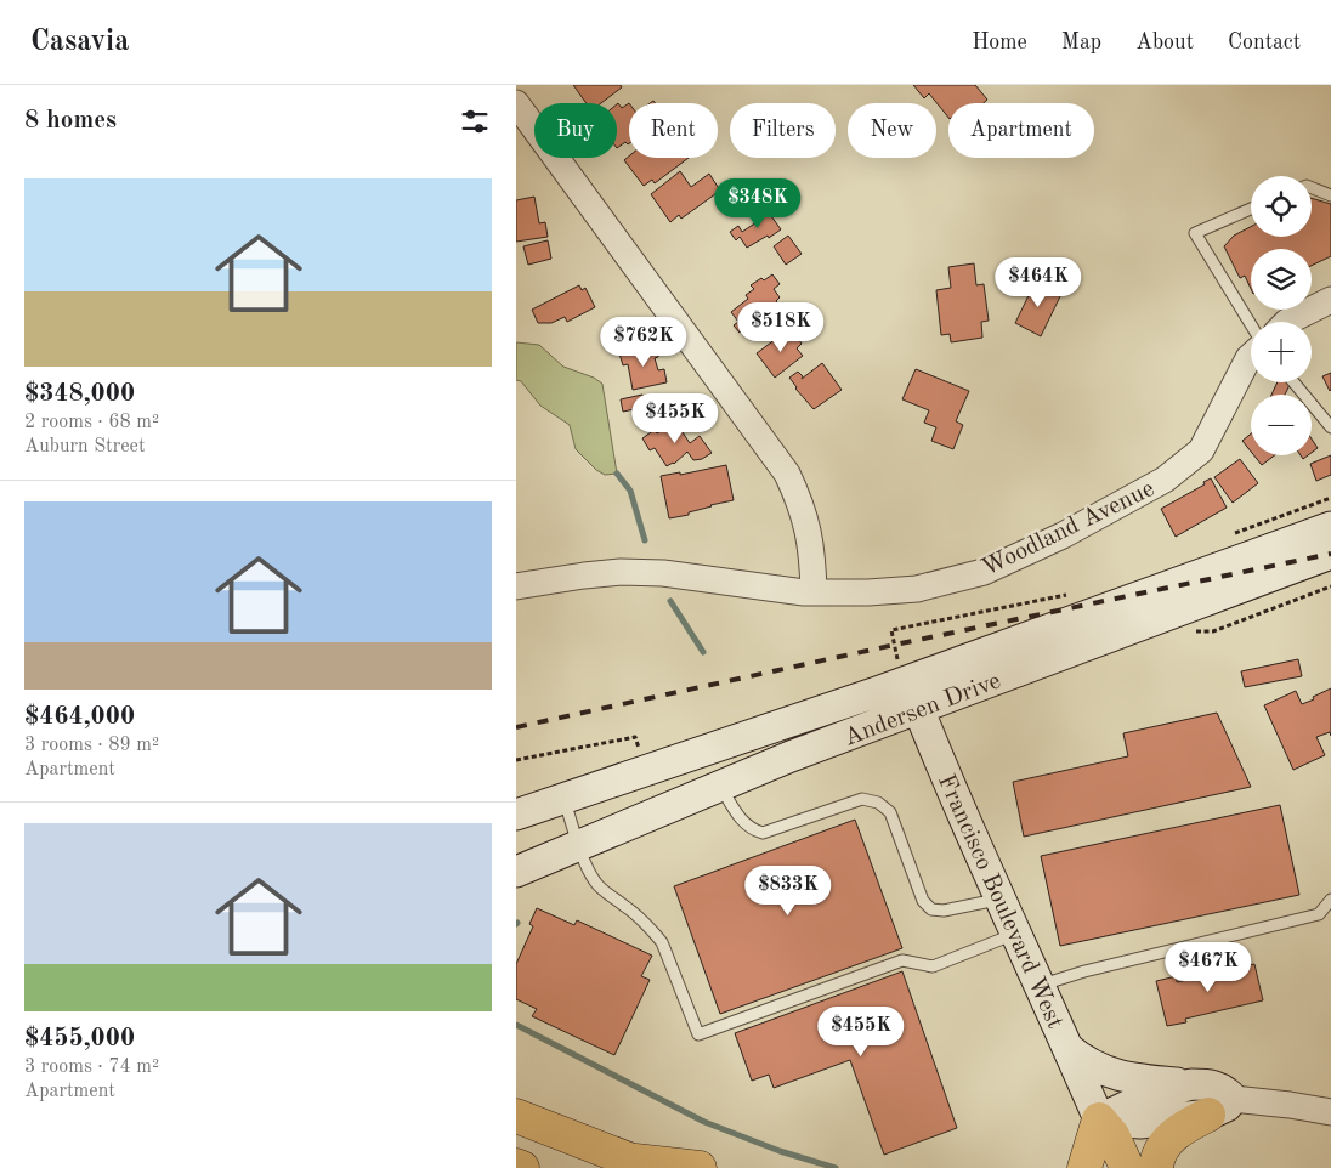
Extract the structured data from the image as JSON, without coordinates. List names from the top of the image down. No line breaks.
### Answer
{"streets":{"main road":["Andersen Drive","Francisco Boulevard West"],"street":["Woodland Avenue"]},"crossings":[["Andersen Drive","Francisco Boulevard West"]],"page":{"header":"Casavia","nav":["Home","Map","About","Contact"],"heading":"8 homes","chip":["Buy","Rent","Filters","New","Apartment"],"list":[{"name":"$348,000","note":"2 rooms · 68 m² · Auburn Street"},{"name":"$464,000","note":"3 rooms · 89 m² · Apartment"},{"name":"$455,000","note":"3 rooms · 74 m² · Apartment"}],"map_buttons":["+","−"],"price":["$348K","$464K","$518K","$762K","$455K","$833K","$467K","$455K"]}}
